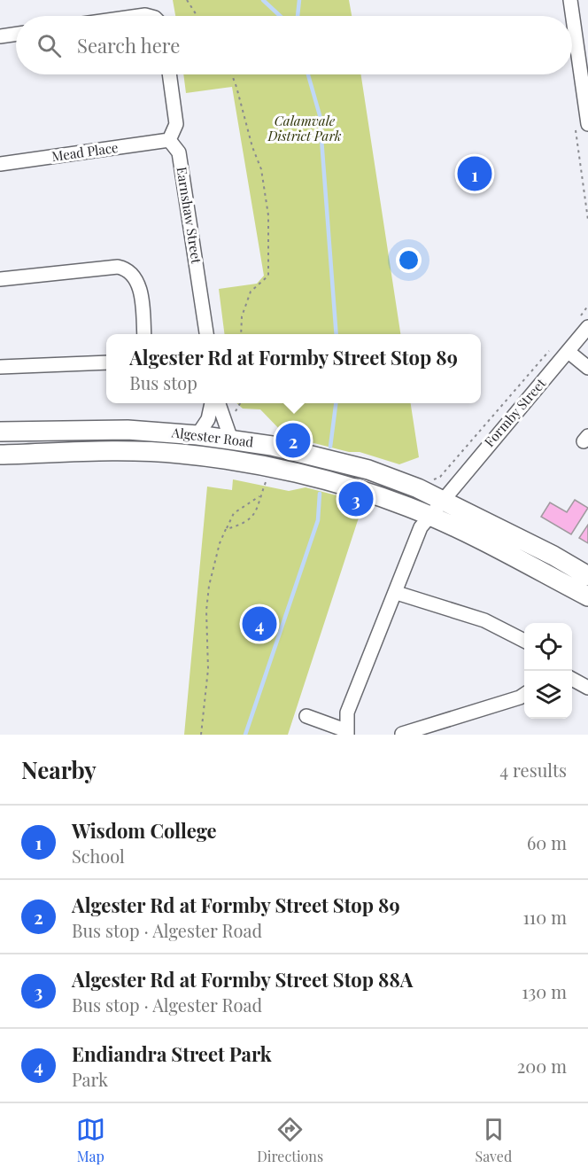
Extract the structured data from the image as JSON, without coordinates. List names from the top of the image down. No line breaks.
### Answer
{"streets":{"main road":["Algester Road"],"street":["Mead Place","Earnshaw Street","Formby Street"]},"crossings":[["Mead Place","Earnshaw Street"],["Formby Street","Algester Road"]],"parks":["Calamvale District Park"],"page":{"search":"Search here","pins":["1","2","3","4"],"popup":["Algester Rd at Formby Street Stop 89","Bus stop"],"heading":["Nearby","4 results"],"list":[{"mark":"1","name":"Wisdom College","note":"School","value":"60 m"},{"mark":"2","name":"Algester Rd at Formby Street Stop 89","note":"Bus stop · Algester Road","value":"110 m"},{"mark":"3","name":"Algester Rd at Formby Street Stop 88A","note":"Bus stop · Algester Road","value":"130 m"},{"mark":"4","name":"Endiandra Street Park","note":"Park","value":"200 m"}],"nav":["Map","Directions","Saved"]}}
